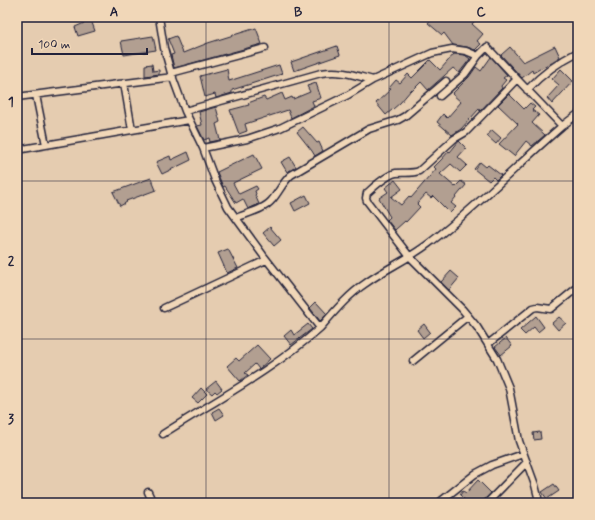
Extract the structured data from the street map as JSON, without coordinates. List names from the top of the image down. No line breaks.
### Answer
{"scale_bar":"100 m","grid":{"columns":["A","B","C"],"rows":["1","2","3"]}}
